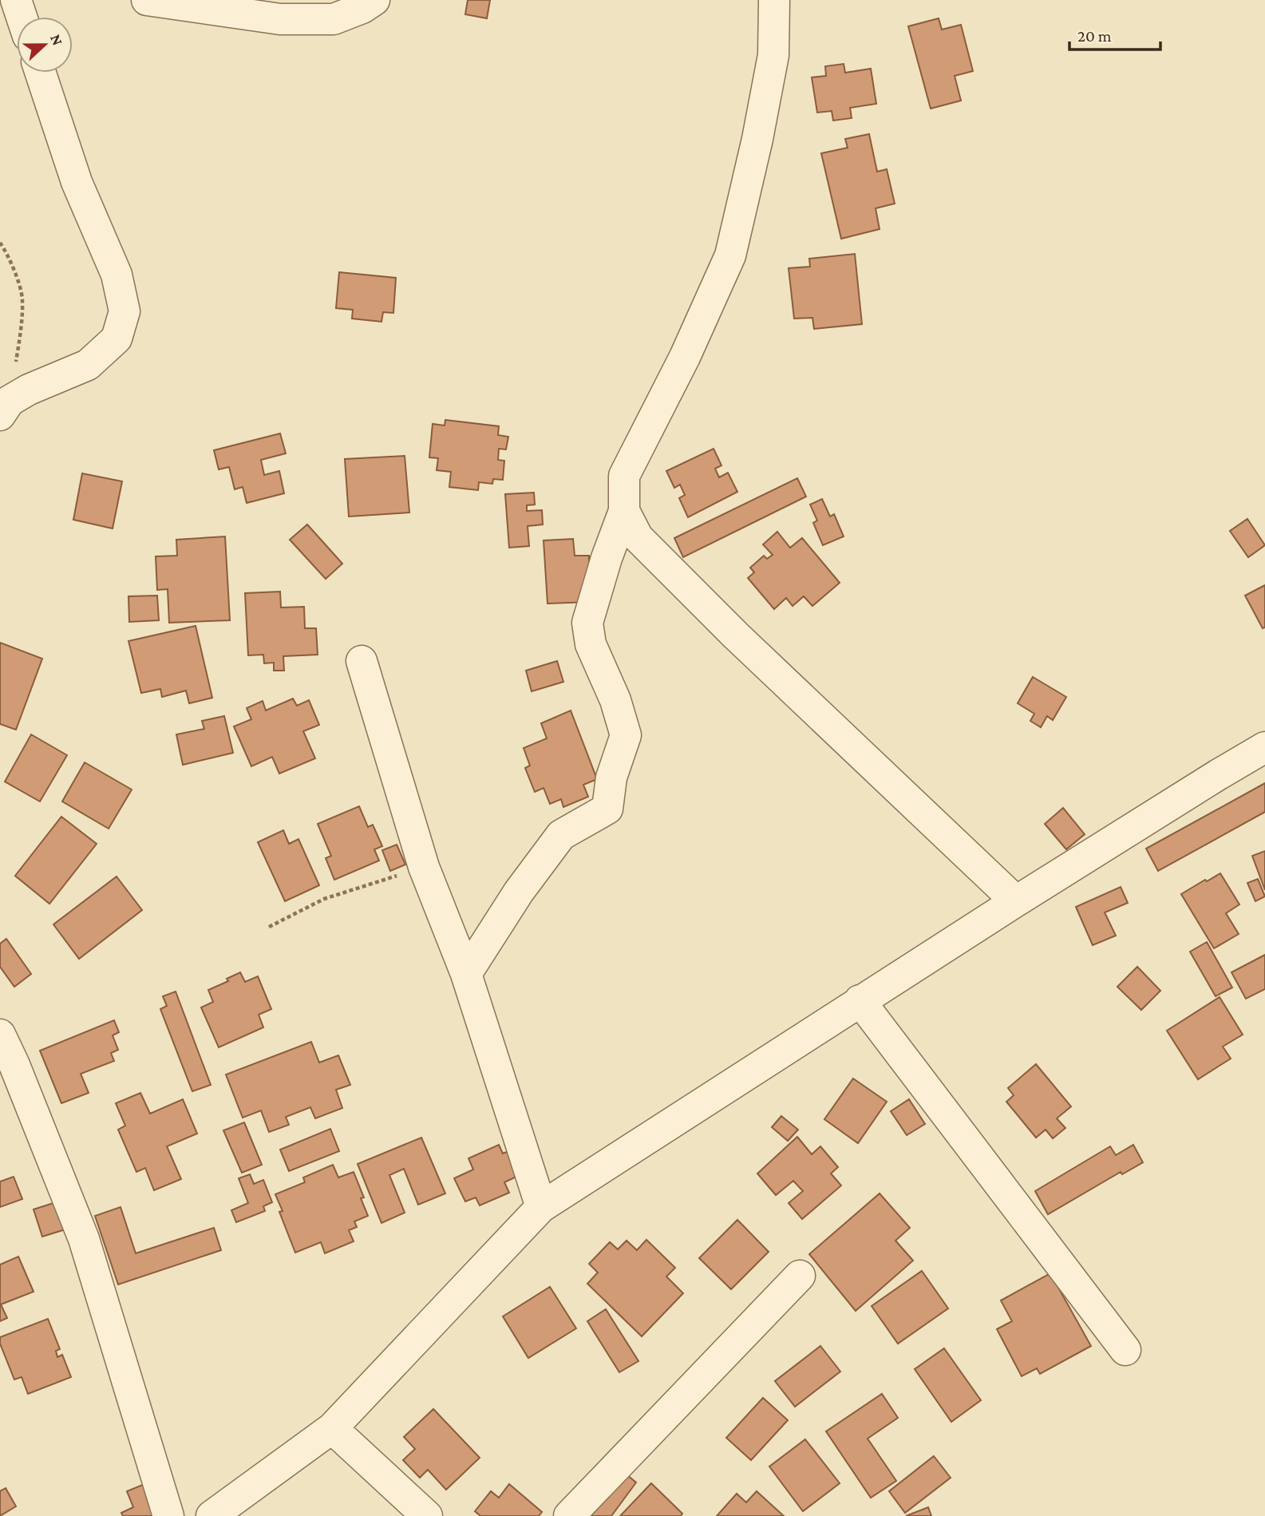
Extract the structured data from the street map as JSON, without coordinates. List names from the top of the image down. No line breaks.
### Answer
{"scale_bar":"20 m","north":"right"}
